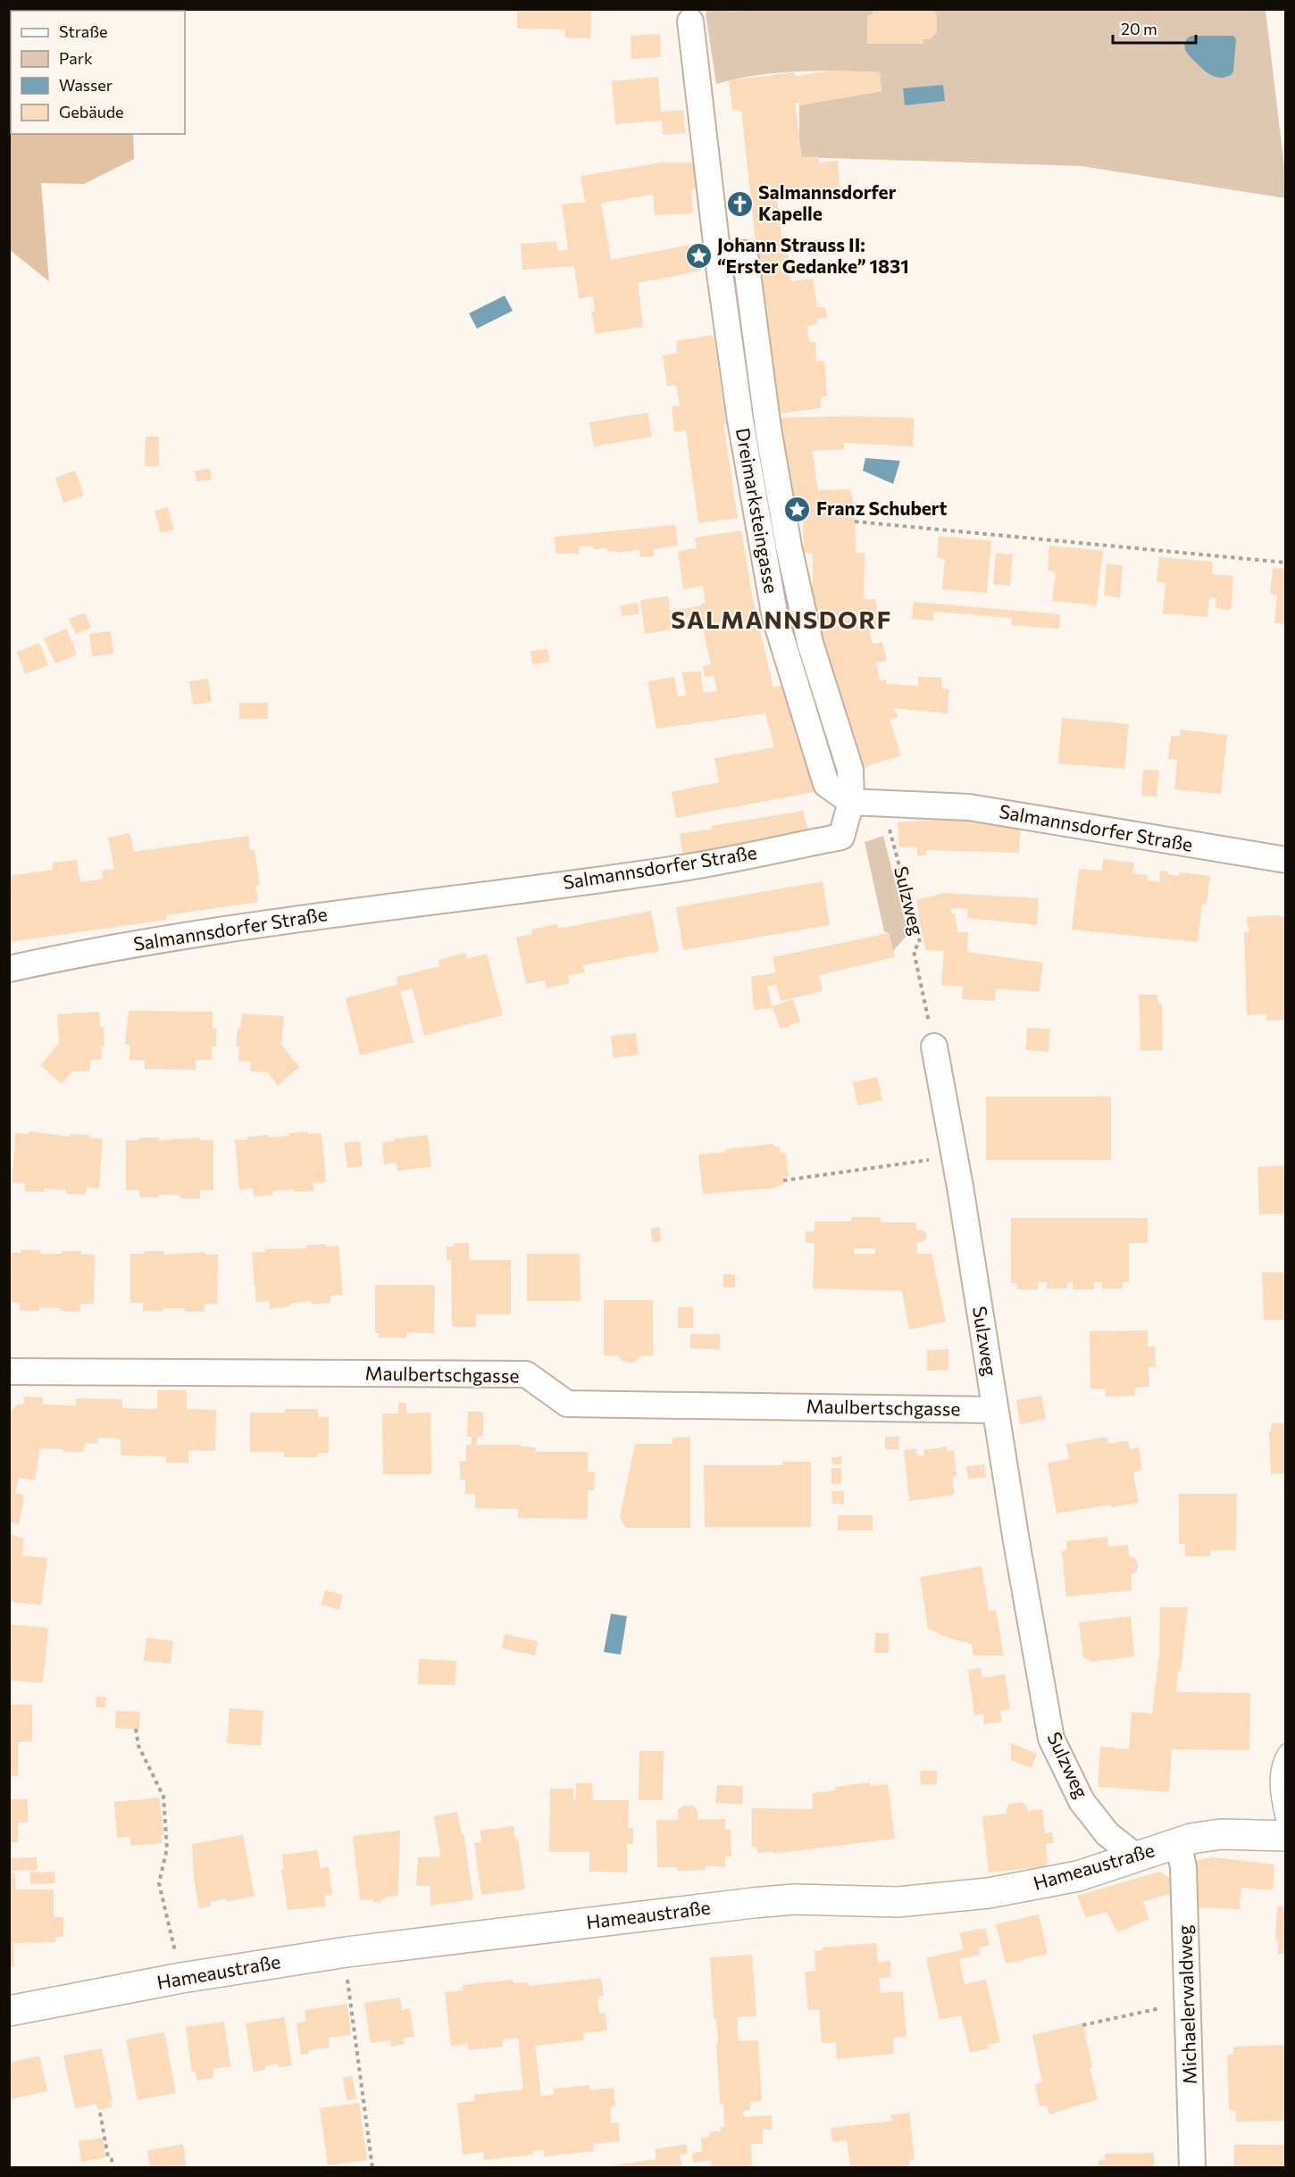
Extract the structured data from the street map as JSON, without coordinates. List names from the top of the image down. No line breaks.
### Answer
{"streets":{"main road":["Hameaustraße"],"street":["Dreimarksteingasse","Salmannsdorfer Straße","Sulzweg","Maulbertschgasse","Michaelerwaldweg"]},"crossings":[["Dreimarksteingasse","Salmannsdorfer Straße"],["Salmannsdorfer Straße","Sulzweg"],["Sulzweg","Maulbertschgasse"],["Sulzweg","Hameaustraße"],["Hameaustraße","Michaelerwaldweg"]],"districts":["SALMANNSDORF"],"places":{"church":["Salmannsdorfer Kapelle"],"place":["Johann Strauss II: “Erster Gedanke” 1831","Franz Schubert"]},"legend":["Straße","Park","Wasser","Gebäude"],"scale_bar":"20 m"}
